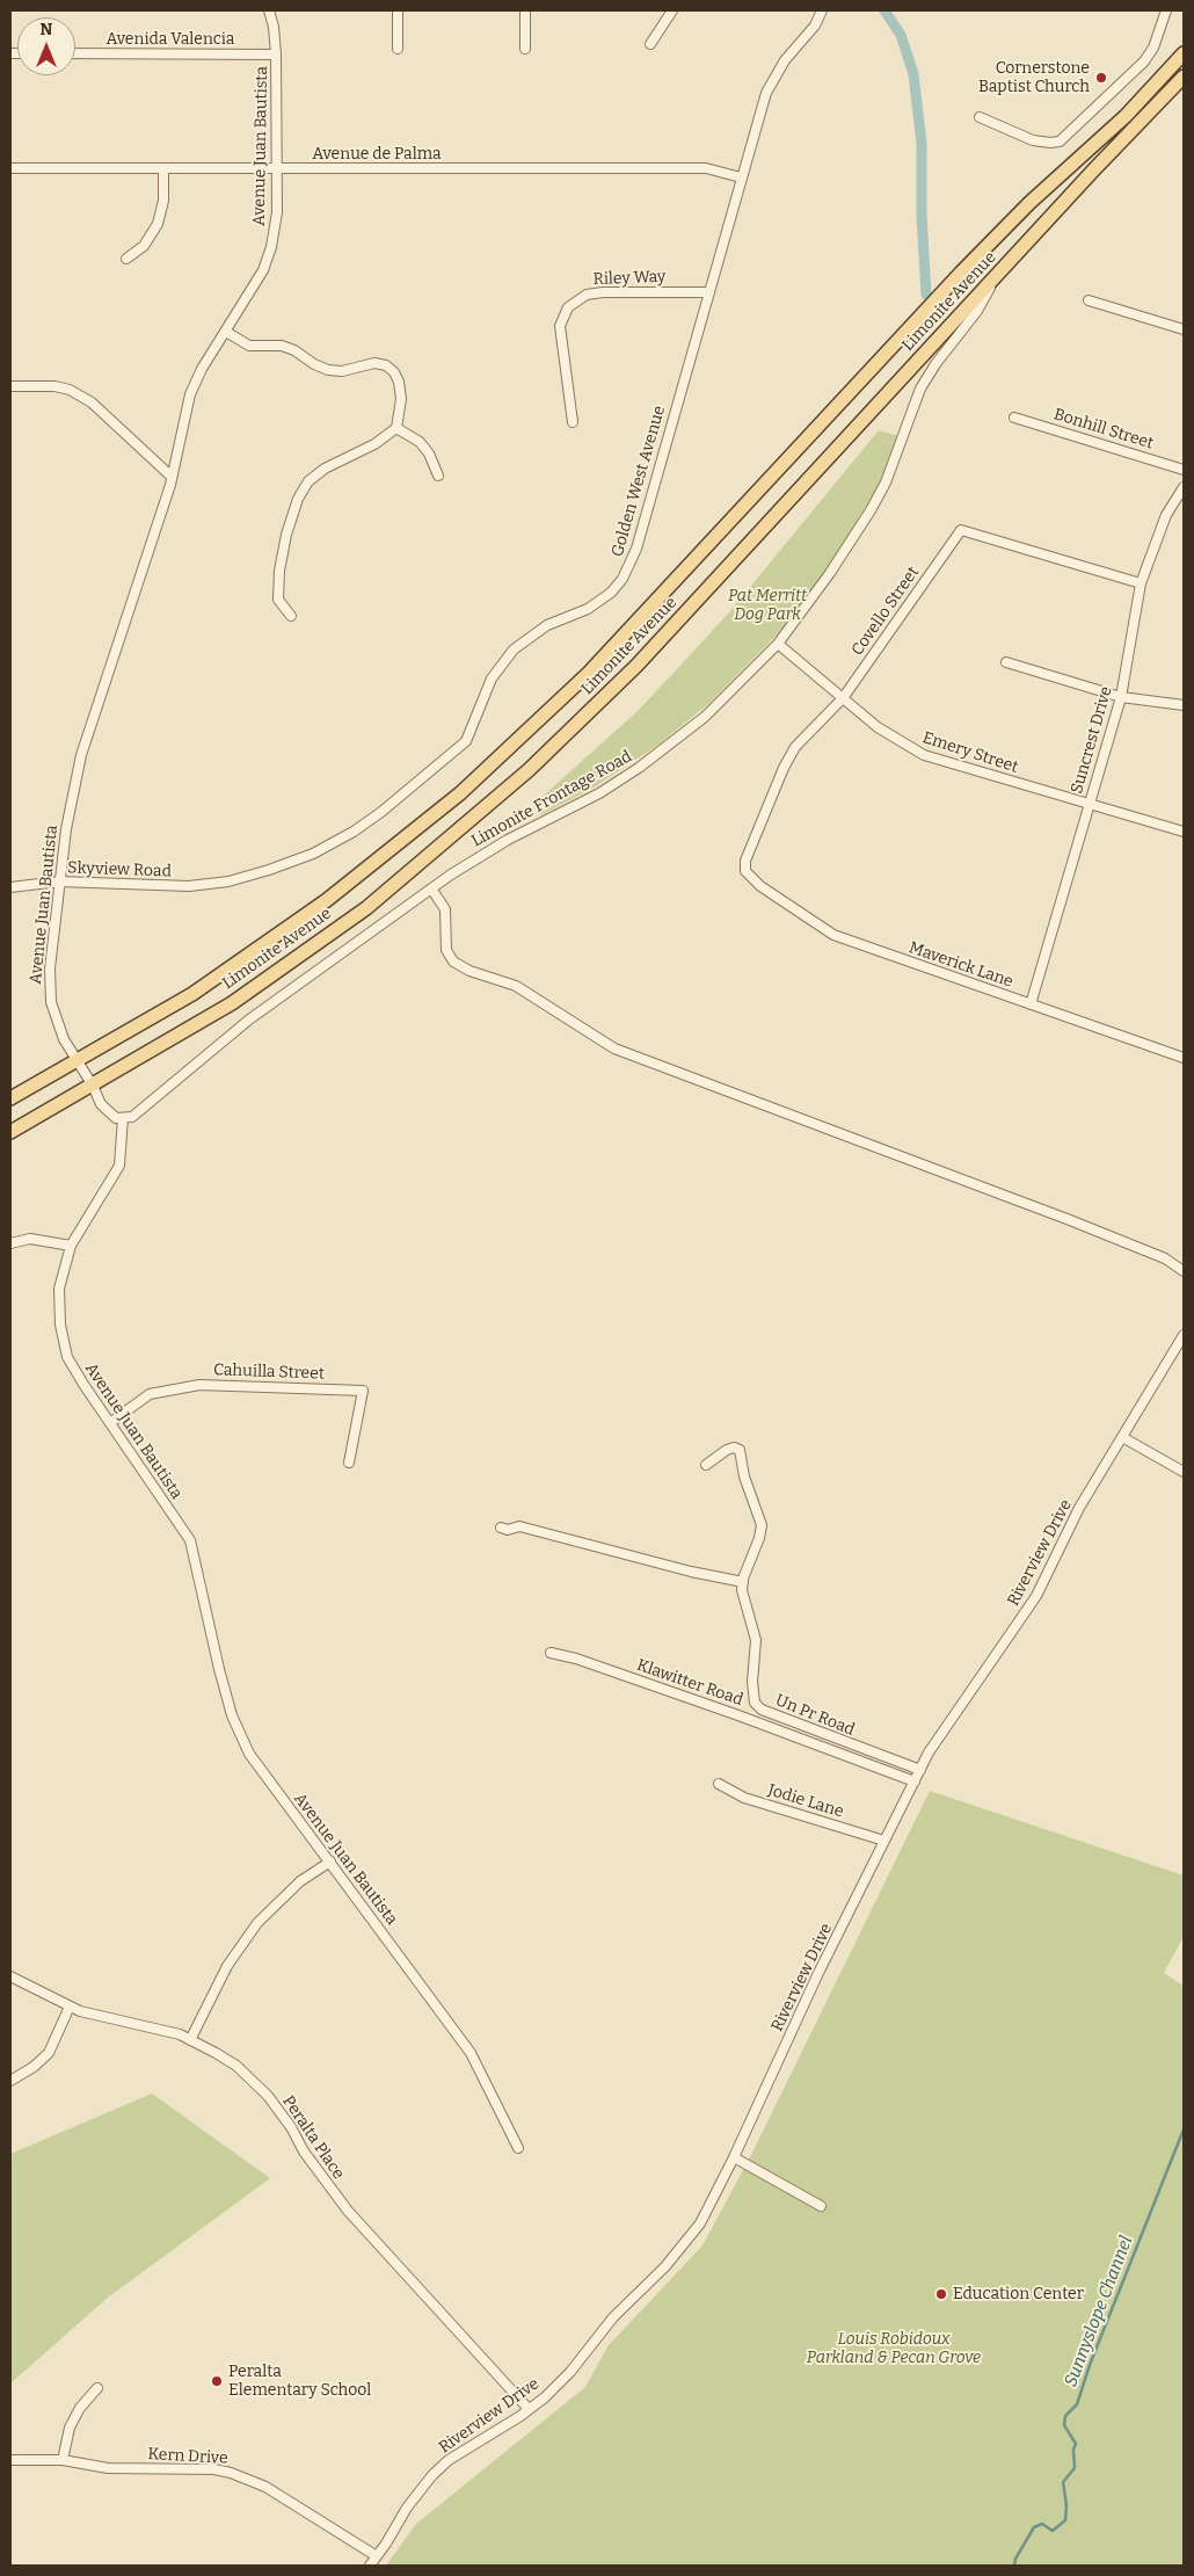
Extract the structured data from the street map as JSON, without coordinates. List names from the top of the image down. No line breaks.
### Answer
{"streets":{"main road":["Limonite Avenue"],"street":["Avenida Valencia","Avenue Juan Bautista","Avenue de Palma","Riley Way","Bonhill Street","Golden West Avenue","Covello Street","Suncrest Drive","Emery Street","Limonite Frontage Road","Skyview Road","Maverick Lane","Cahuilla Street","Riverview Drive","Klawitter Road","Un Pr Road","Jodie Lane","Peralta Place","Kern Drive"]},"crossings":[["Avenida Valencia","Avenue Juan Bautista"],["Avenue Juan Bautista","Avenue de Palma"],["Avenue Juan Bautista","Limonite Avenue"],["Avenue Juan Bautista","Limonite Frontage Road"],["Avenue Juan Bautista","Skyview Road"],["Avenue Juan Bautista","Cahuilla Street"],["Avenue de Palma","Golden West Avenue"],["Riley Way","Golden West Avenue"],["Limonite Avenue","Limonite Frontage Road"],["Golden West Avenue","Skyview Road"],["Covello Street","Suncrest Drive"],["Covello Street","Emery Street"],["Covello Street","Maverick Lane"],["Suncrest Drive","Emery Street"],["Suncrest Drive","Maverick Lane"],["Emery Street","Limonite Frontage Road"],["Riverview Drive","Klawitter Road"],["Riverview Drive","Un Pr Road"],["Riverview Drive","Jodie Lane"],["Riverview Drive","Peralta Place"],["Riverview Drive","Kern Drive"]],"water":["Sunnyslope Channel"],"parks":["Pat Merritt Dog Park","Louis Robidoux Parkland & Pecan Grove"],"places":["Cornerstone Baptist Church","Education Center","Peralta Elementary School"],"north":"top"}
